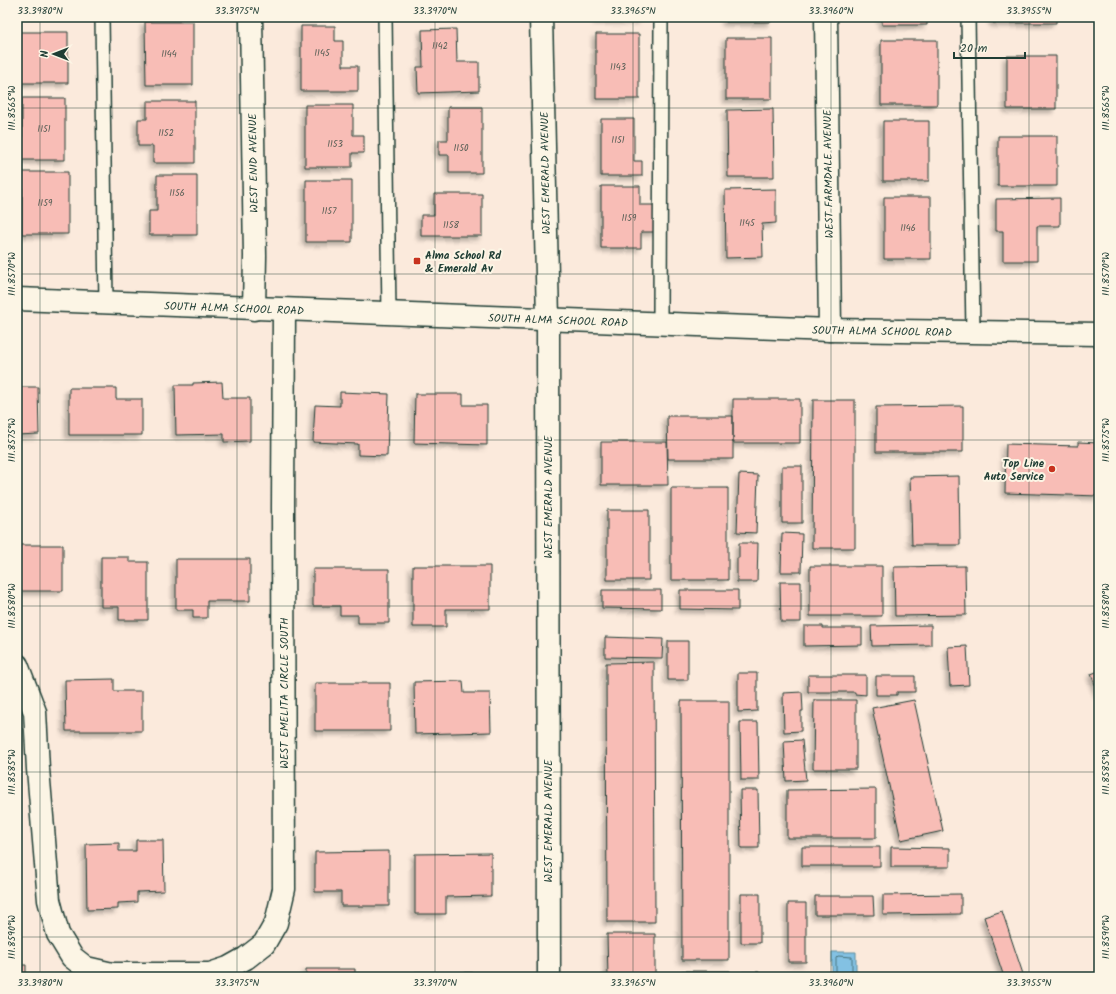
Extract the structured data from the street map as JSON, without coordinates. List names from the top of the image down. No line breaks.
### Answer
{"streets":{"street":["WEST ENID AVENUE","WEST EMERALD AVENUE","WEST FARMDALE AVENUE","SOUTH ALMA SCHOOL ROAD","WEST EMELITA CIRCLE SOUTH"]},"crossings":[["WEST ENID AVENUE","SOUTH ALMA SCHOOL ROAD"],["WEST EMERALD AVENUE","SOUTH ALMA SCHOOL ROAD"],["WEST FARMDALE AVENUE","SOUTH ALMA SCHOOL ROAD"],["SOUTH ALMA SCHOOL ROAD","WEST EMELITA CIRCLE SOUTH"]],"places":{"transit":["Alma School Rd & Emerald Av"],"other":["Top Line Auto Service"]},"house_numbers":["1142","1145","1144","1143","1151","1152","1151","1153","1150","1156","1159","1157","1159","1145","1158","1146"],"scale_bar":"20 m","north":"left","coordinates":["33.3980°N","33.3975°N","33.3970°N","33.3965°N","33.3960°N","33.3955°N","111.8565°W","111.8570°W","111.8575°W","111.8580°W","111.8585°W","111.8590°W"]}
